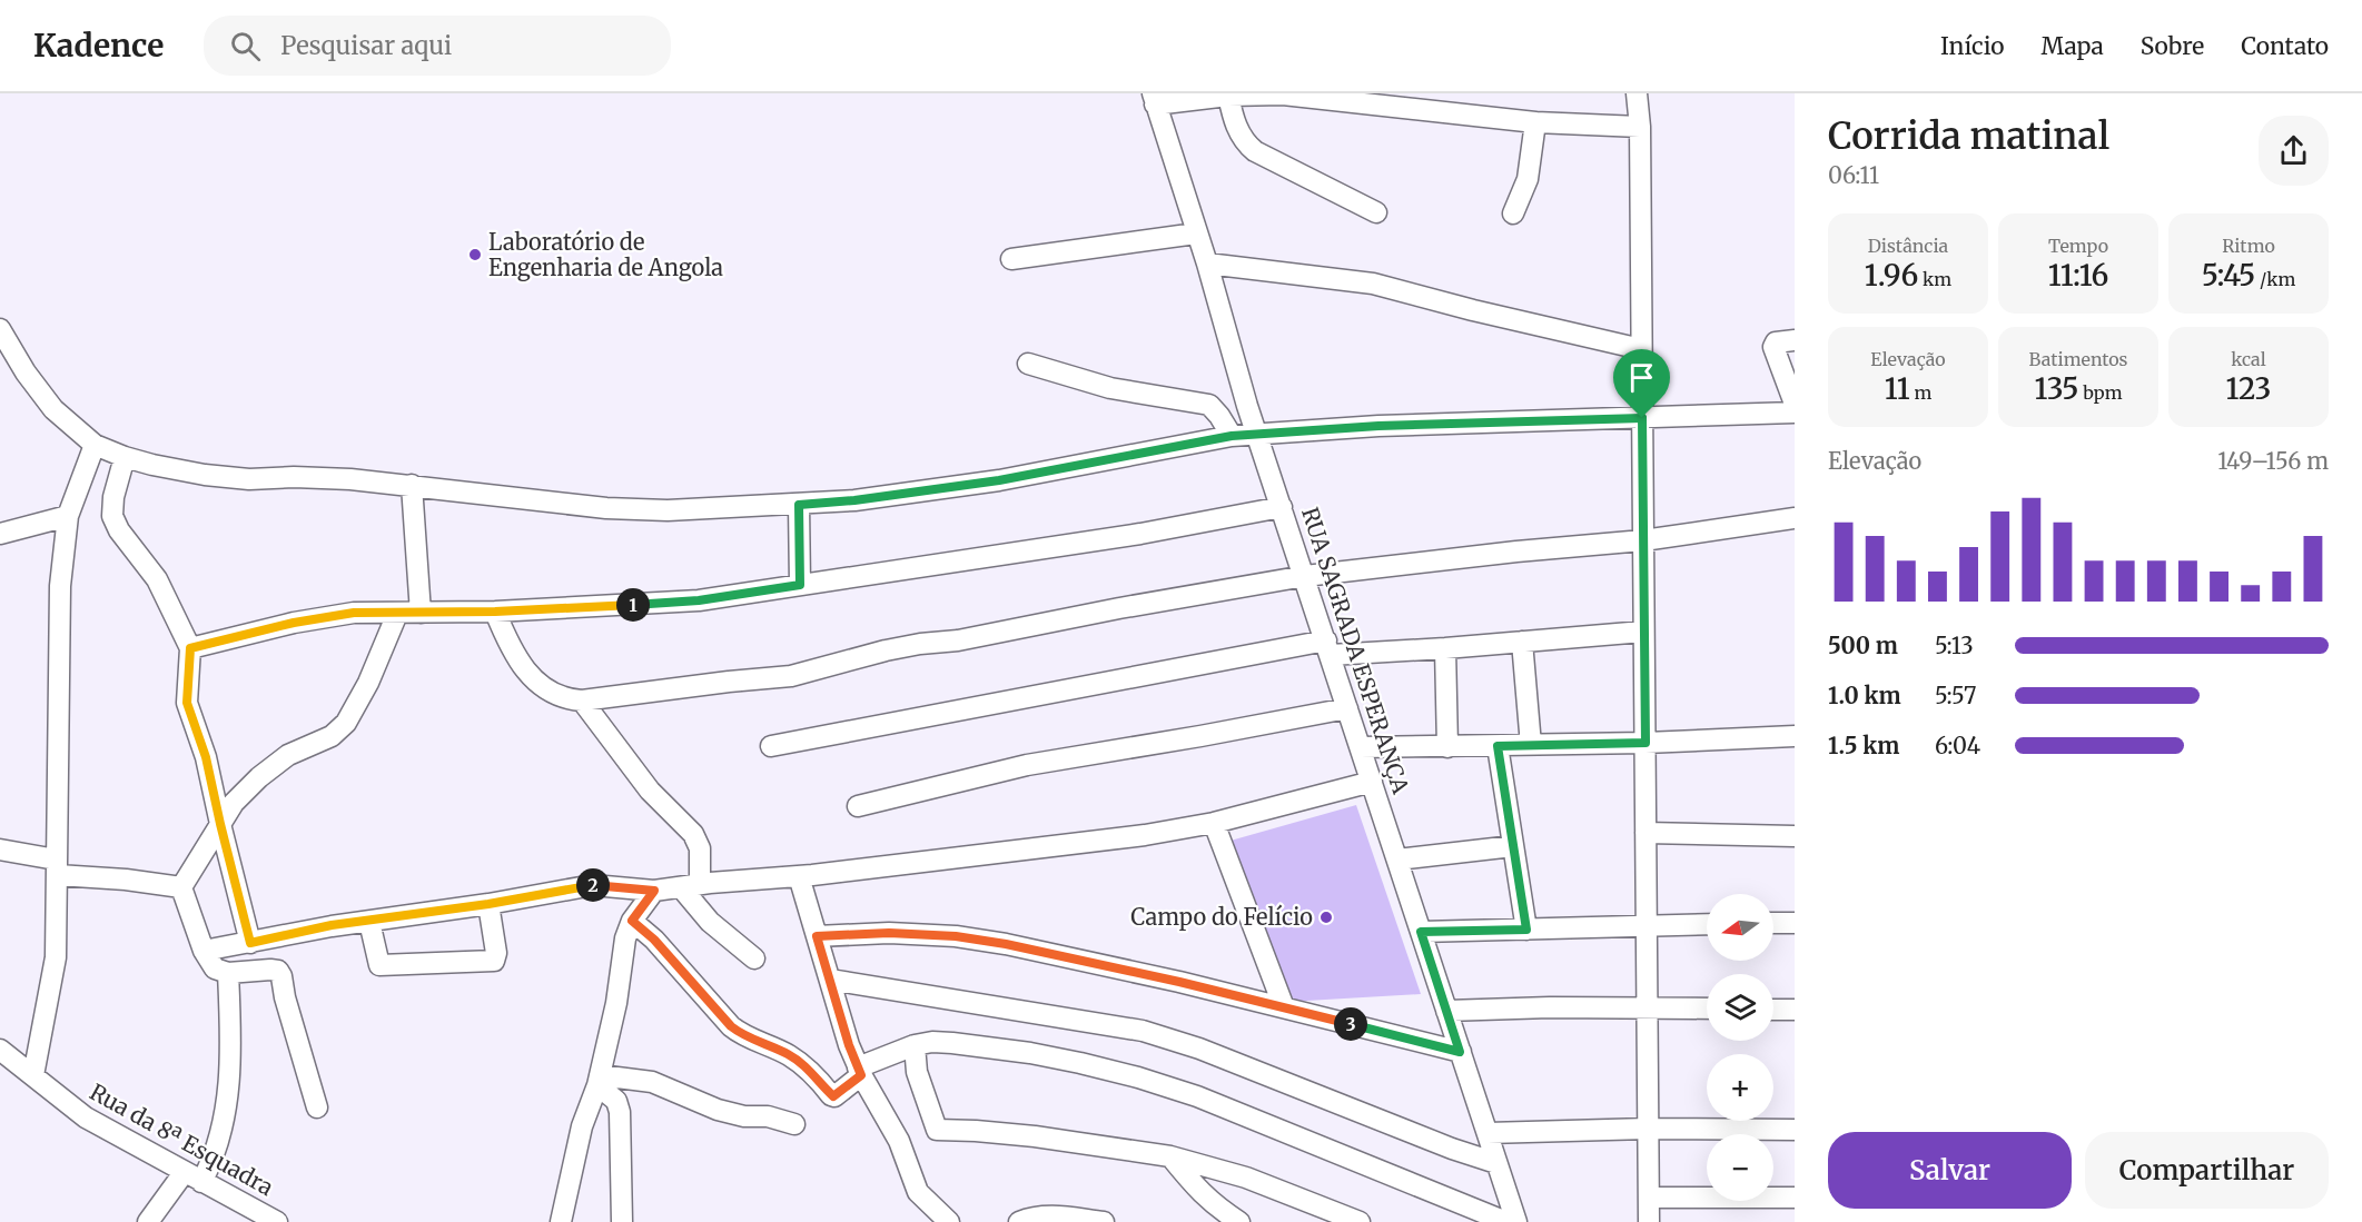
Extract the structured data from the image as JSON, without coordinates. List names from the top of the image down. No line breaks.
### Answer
{"streets":{"street":["RUA SAGRADA ESPERANÇA","Rua da 8ª Esquadra"]},"places":["Laboratório de Engenharia de Angola","Campo do Felício"],"north":"left","page":{"header":"Kadence","search":"Pesquisar aqui","nav":["Início","Mapa","Sobre","Contato"],"heading":["Corrida matinal","06:11"],"stats":[["Distância","1.96 km"],["Tempo","11:16"],["Ritmo","5:45 /km"],["Elevação","11 m"],["Batimentos","135 bpm"],["kcal","123"]],"chart":["Elevação","149–156 m"],"pins":["1","2","3"],"list":[{"name":"500 m","note":"5:13"},{"name":"1.0 km","note":"5:57"},{"name":"1.5 km","note":"6:04"}],"map_buttons":["+","−"],"buttons":["Salvar","Compartilhar"]}}
